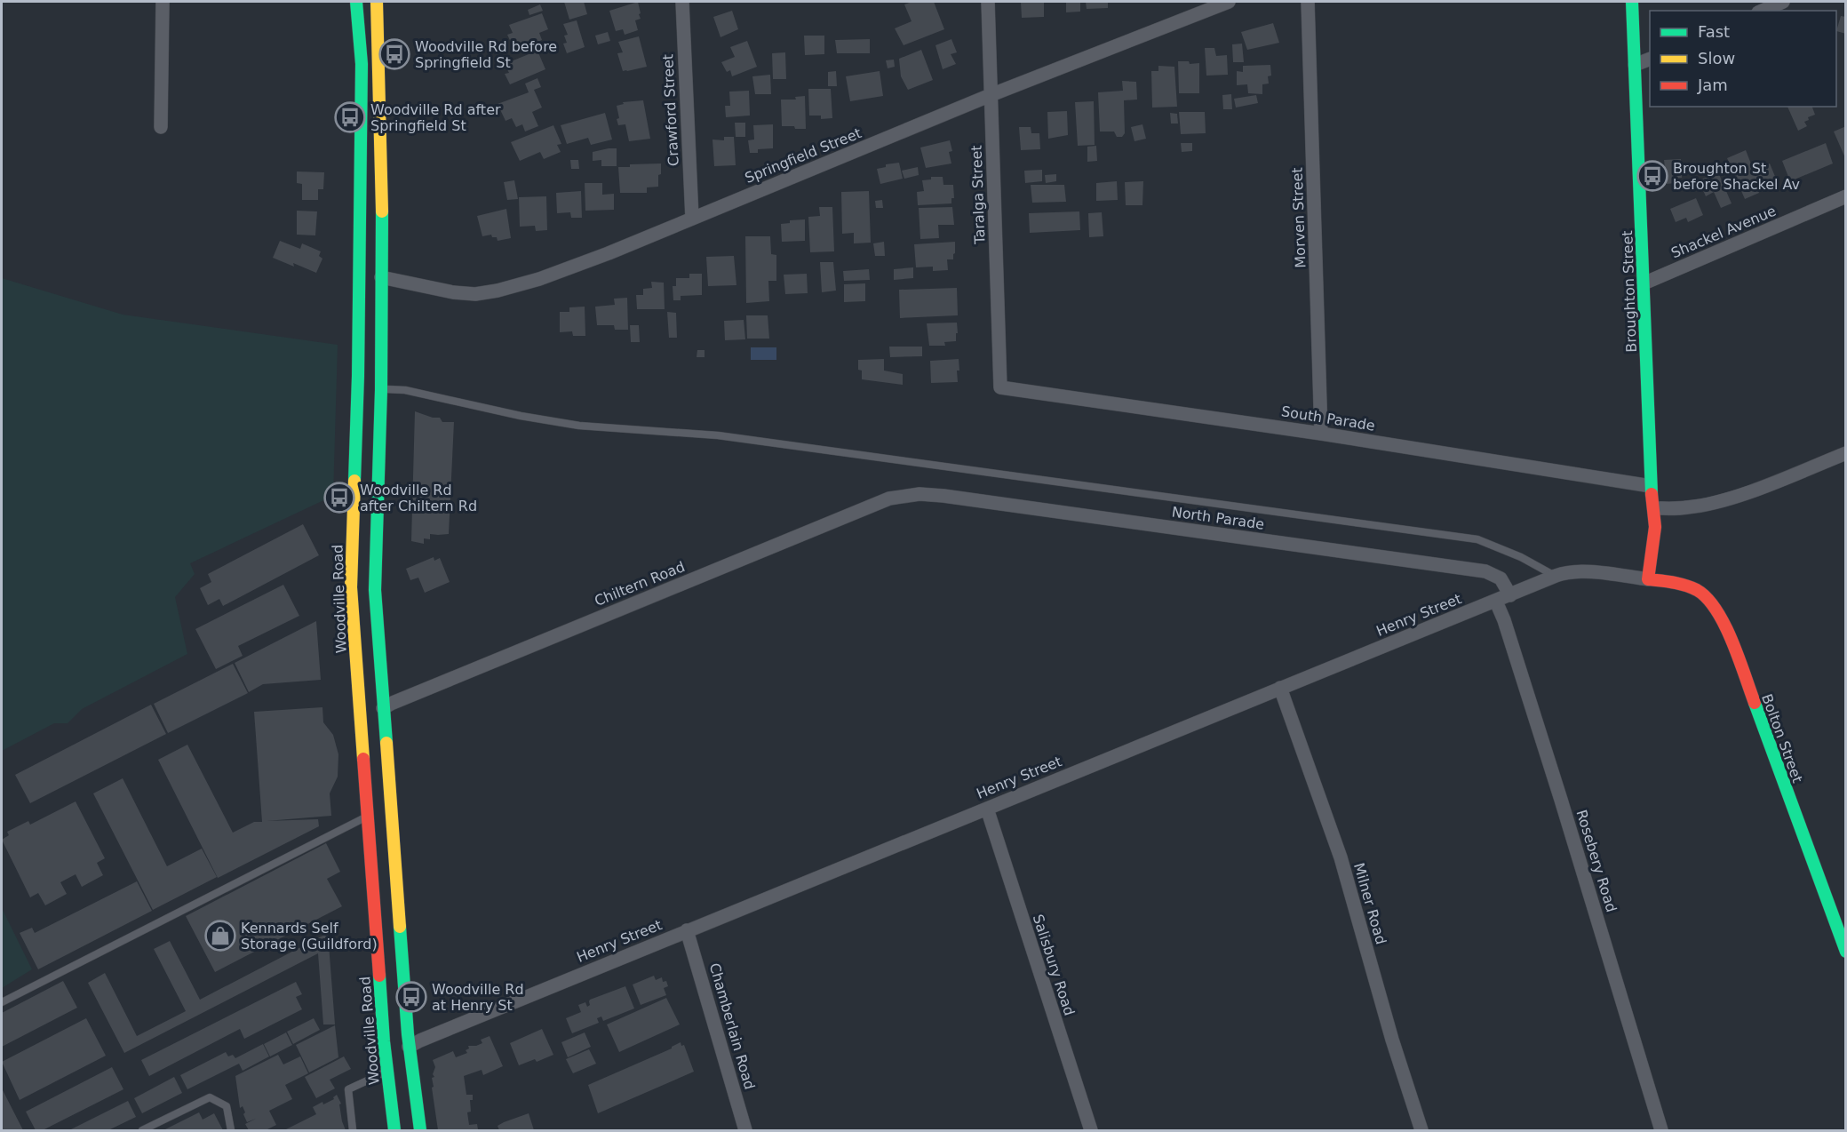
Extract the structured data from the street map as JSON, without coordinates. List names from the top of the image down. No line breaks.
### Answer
{"streets":{"main road":["Broughton Street","Woodville Road","Bolton Street"],"street":["Crawford Street","Springfield Street","Taralga Street","Morven Street","Shackel Avenue","South Parade","North Parade","Chiltern Road","Henry Street","Rosebery Road","Milner Road","Salisbury Road","Chamberlain Road"]},"crossings":[["Crawford Street","Springfield Street"],["Springfield Street","Taralga Street"],["Taralga Street","South Parade"],["Morven Street","South Parade"],["Shackel Avenue","Broughton Street"],["Broughton Street","South Parade"],["Broughton Street","Henry Street"],["Broughton Street","Bolton Street"],["North Parade","Chiltern Road"],["North Parade","Henry Street"],["Henry Street","Bolton Street"],["Henry Street","Rosebery Road"],["Henry Street","Milner Road"],["Henry Street","Salisbury Road"],["Henry Street","Chamberlain Road"]],"places":{"bus stop":["Woodville Rd before Springfield St","Woodville Rd after Springfield St","Broughton St before Shackel Av","Woodville Rd after Chiltern Rd","Woodville Rd at Henry St"],"shop":["Kennards Self Storage (Guildford)"]},"legend":["Fast","Slow","Jam"]}
